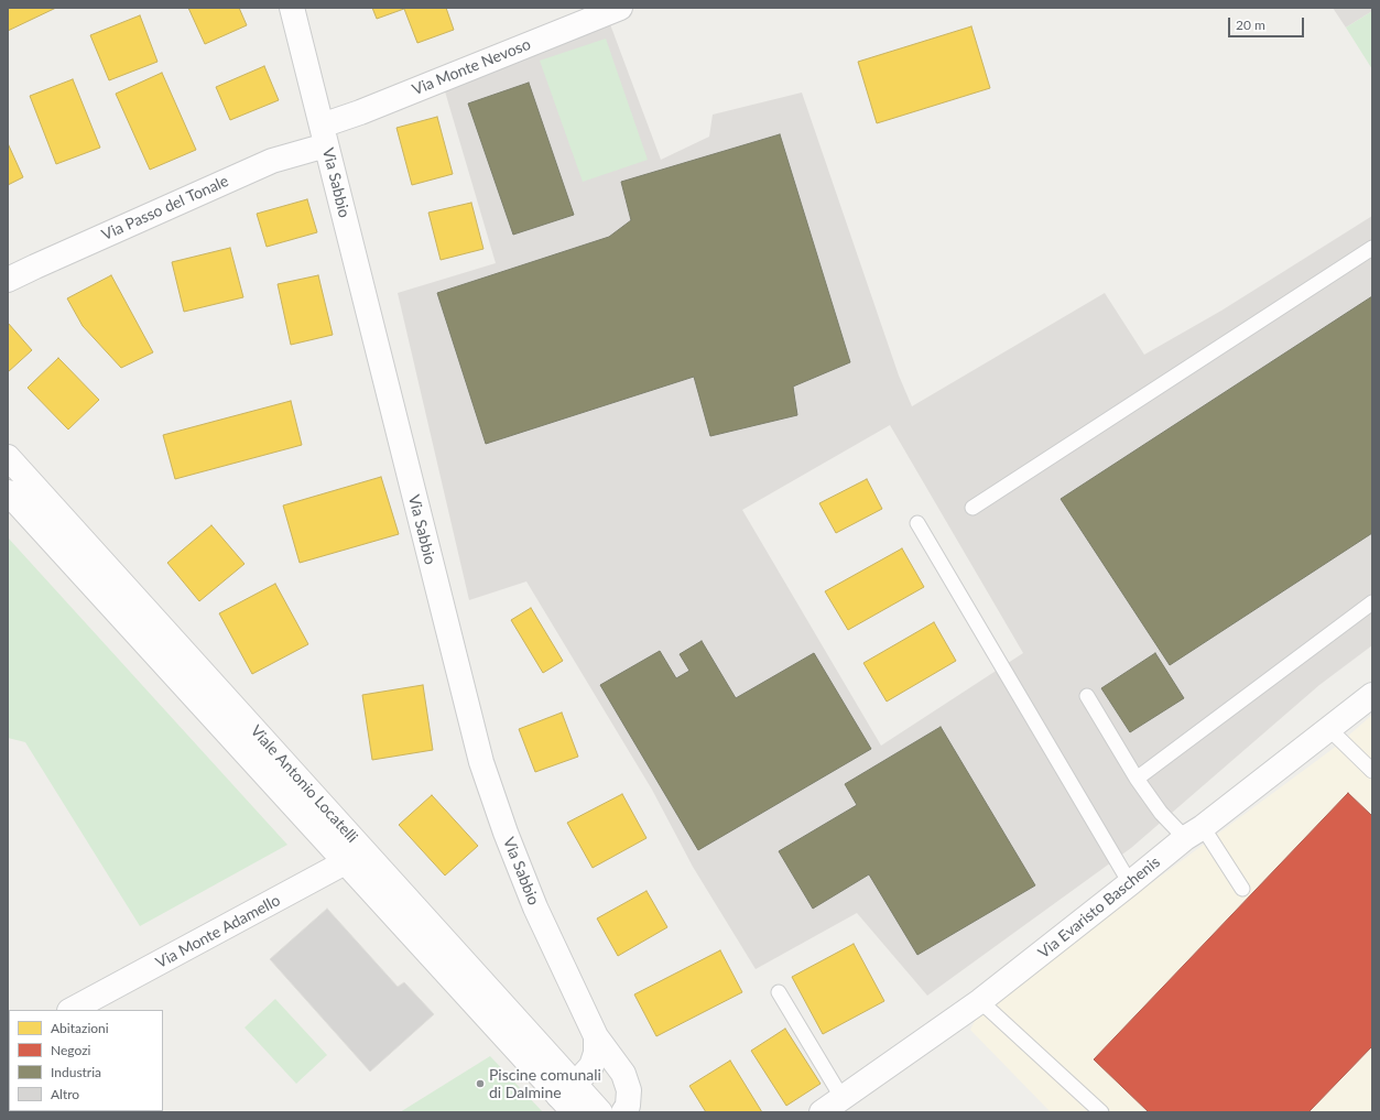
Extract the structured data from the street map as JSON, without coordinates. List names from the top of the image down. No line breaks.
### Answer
{"streets":{"street":["Via Monte Nevoso","Via Sabbio","Via Passo del Tonale","Viale Antonio Locatelli","Via Evaristo Baschenis","Via Monte Adamello"]},"crossings":[["Via Monte Nevoso","Via Sabbio"],["Via Monte Nevoso","Via Passo del Tonale"],["Via Sabbio","Via Passo del Tonale"],["Via Sabbio","Viale Antonio Locatelli"],["Viale Antonio Locatelli","Via Monte Adamello"]],"places":["Piscine comunali di Dalmine"],"legend":["Abitazioni","Negozi","Industria","Altro"],"scale_bar":"20 m"}
